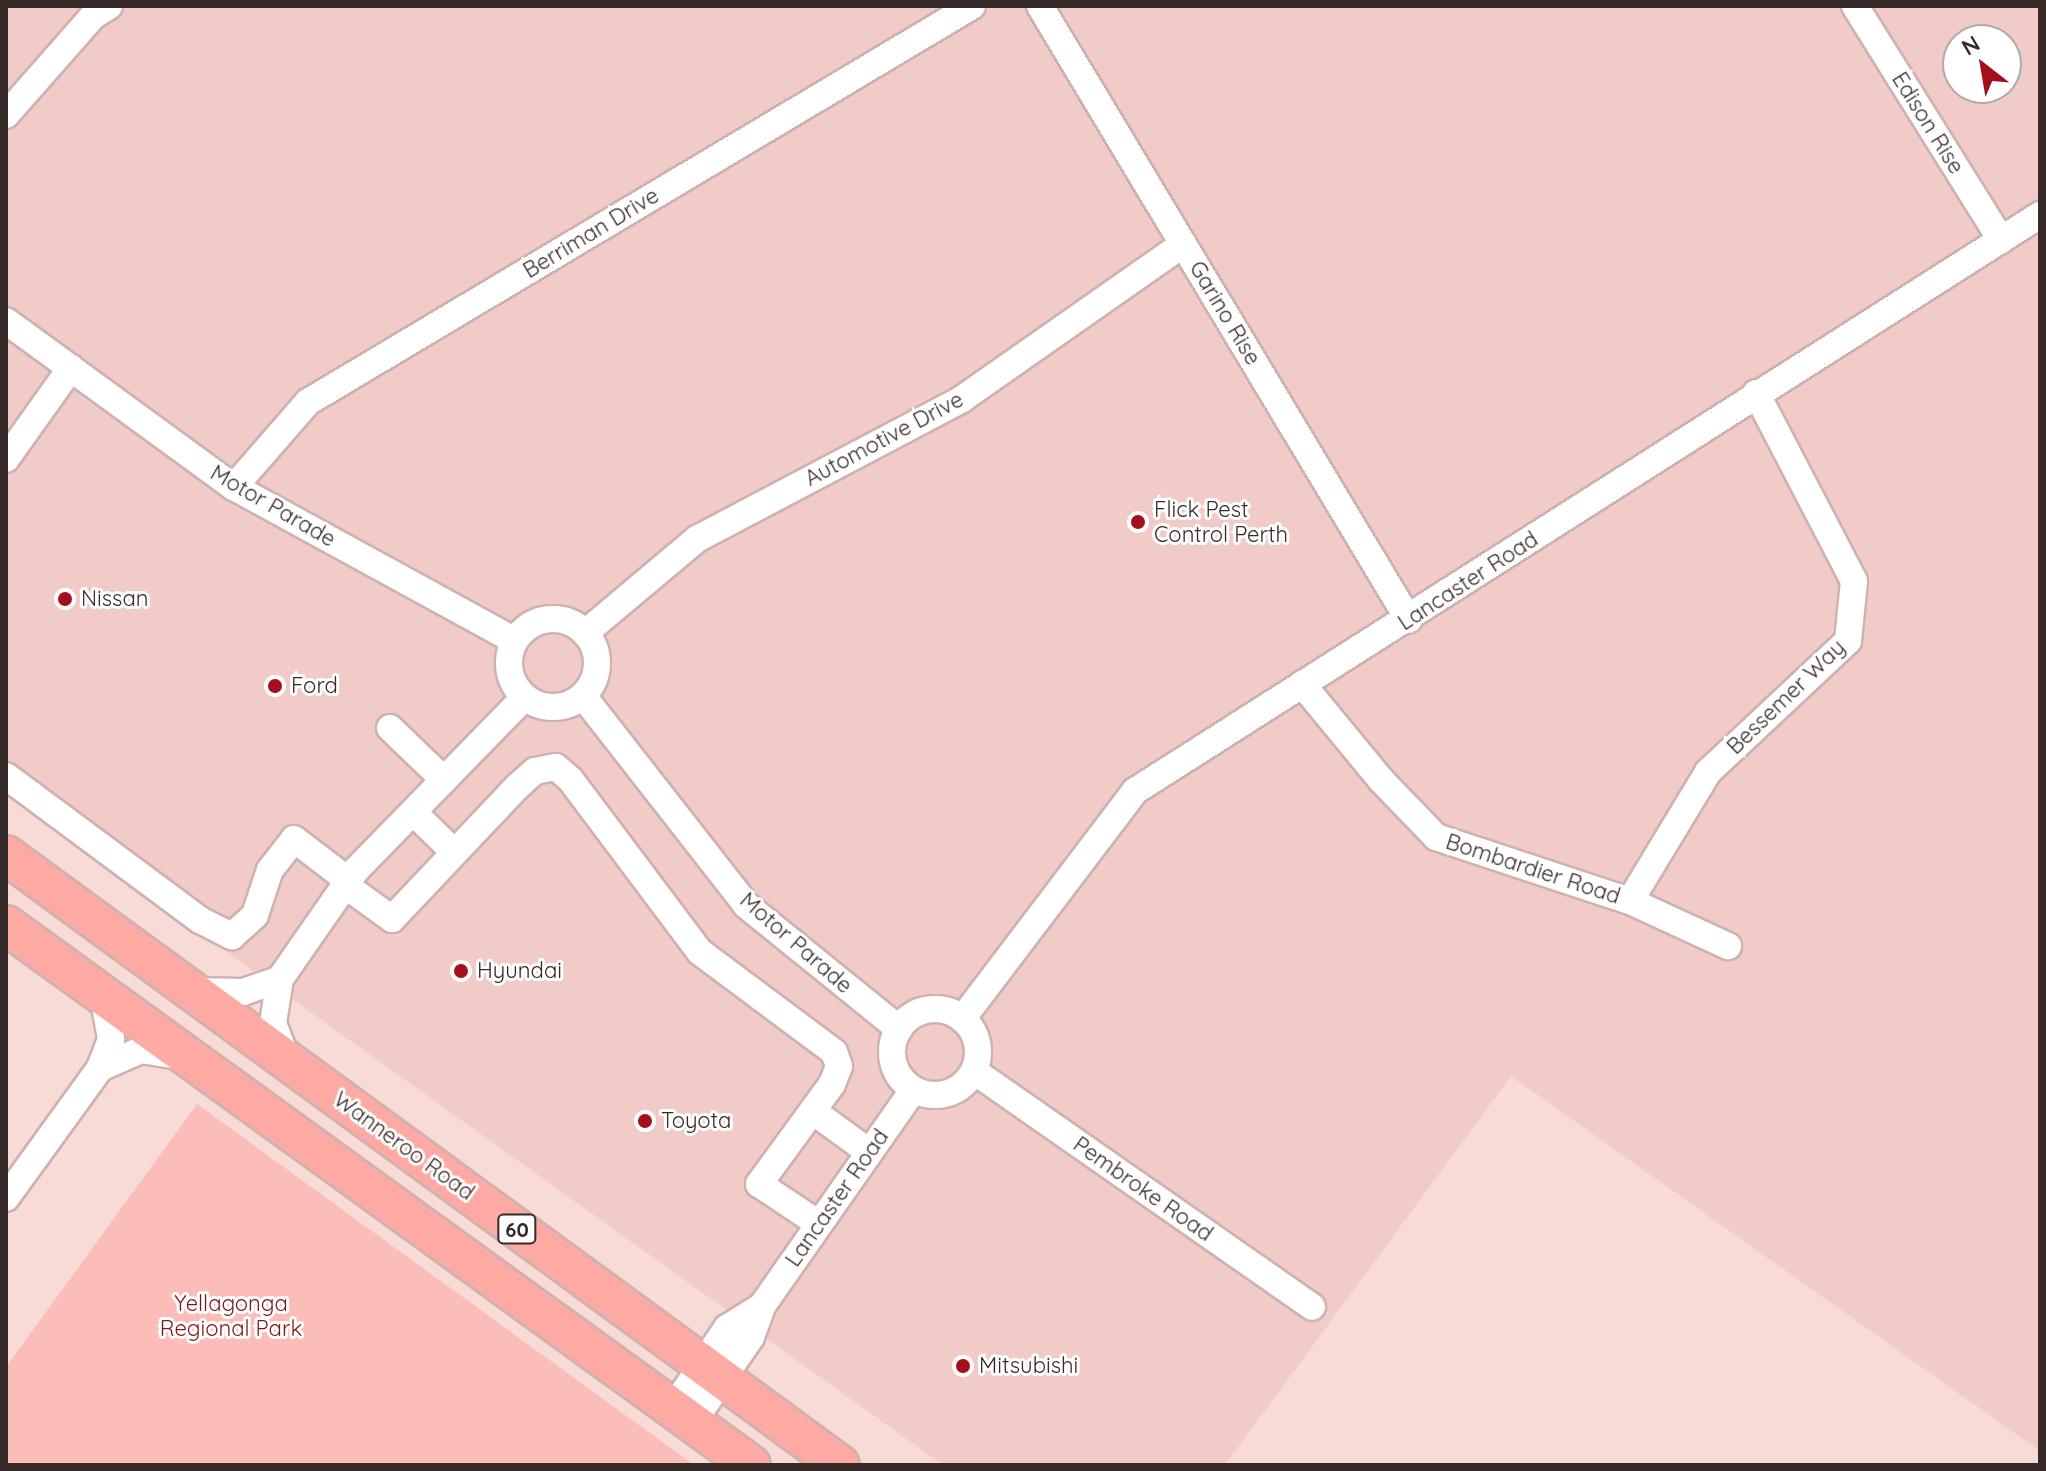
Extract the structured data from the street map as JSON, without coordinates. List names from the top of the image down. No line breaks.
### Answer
{"streets":{"highway":["Wanneroo Road","60"],"street":["Edison Rise","Berriman Drive","Garino Rise","Automotive Drive","Motor Parade","Lancaster Road","Bessemer Way","Bombardier Road","Pembroke Road"]},"crossings":[["Edison Rise","Lancaster Road"],["Berriman Drive","Motor Parade"],["Garino Rise","Automotive Drive"],["Garino Rise","Lancaster Road"],["Automotive Drive","Motor Parade"],["Motor Parade","Lancaster Road"],["Motor Parade","Pembroke Road"],["Lancaster Road","Bessemer Way"],["Lancaster Road","Bombardier Road"],["Lancaster Road","Wanneroo Road"],["Lancaster Road","Pembroke Road"],["Lancaster Road","60"],["Bessemer Way","Bombardier Road"]],"parks":["Yellagonga Regional Park"],"places":["Flick Pest Control Perth","Nissan","Ford","Hyundai","Toyota","Mitsubishi"],"north":"top left"}
